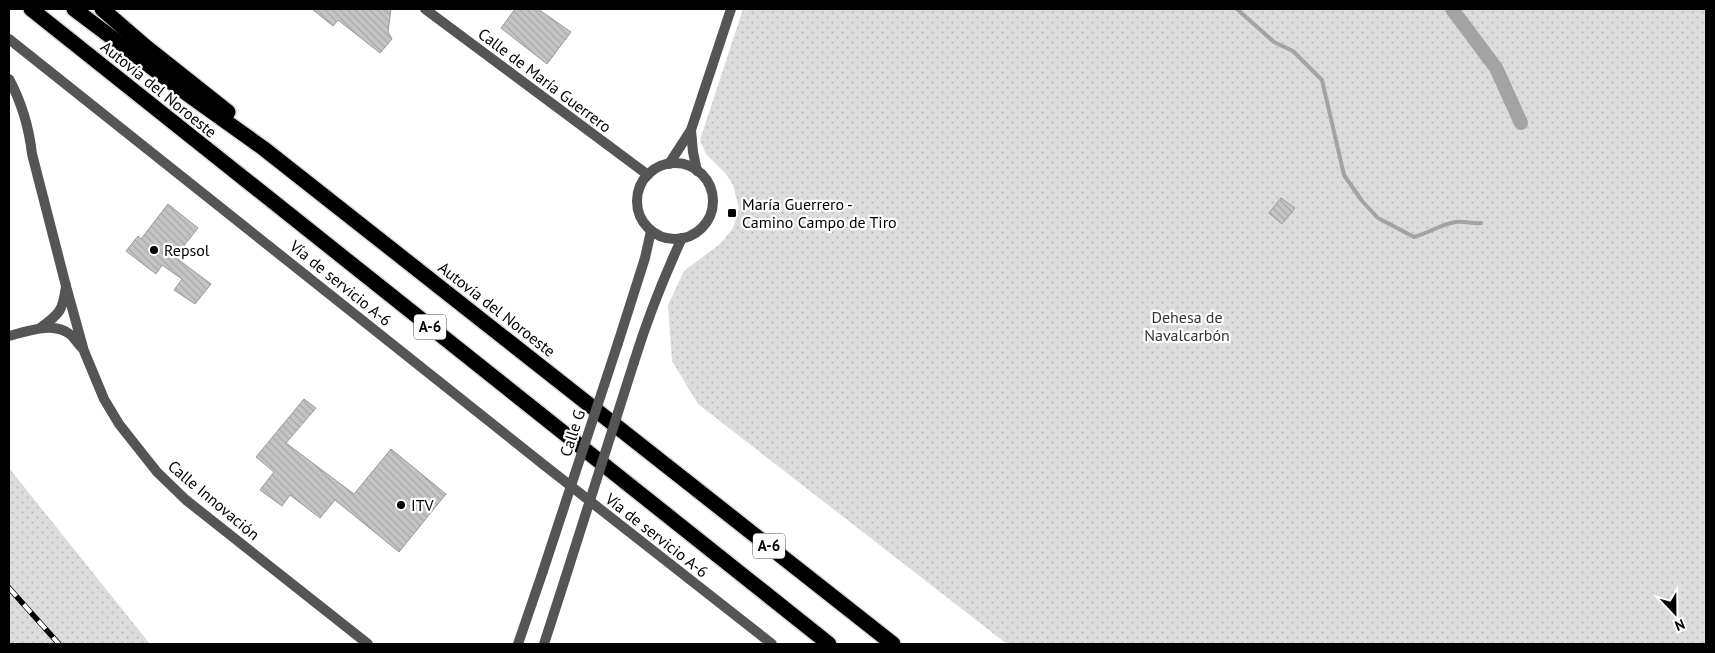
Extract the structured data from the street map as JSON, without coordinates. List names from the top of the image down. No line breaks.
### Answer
{"streets":{"highway":["Autovía del Noroeste","A-6"],"street":["Calle de María Guerrero","Vía de servicio A-6","Calle G","Calle Innovación"]},"crossings":[["Calle de María Guerrero","Calle G"]],"parks":["Dehesa de Navalcarbón"],"places":{"transit":["María Guerrero - Camino Campo de Tiro"],"other":["Repsol","ITV"]},"north":"bottom"}
